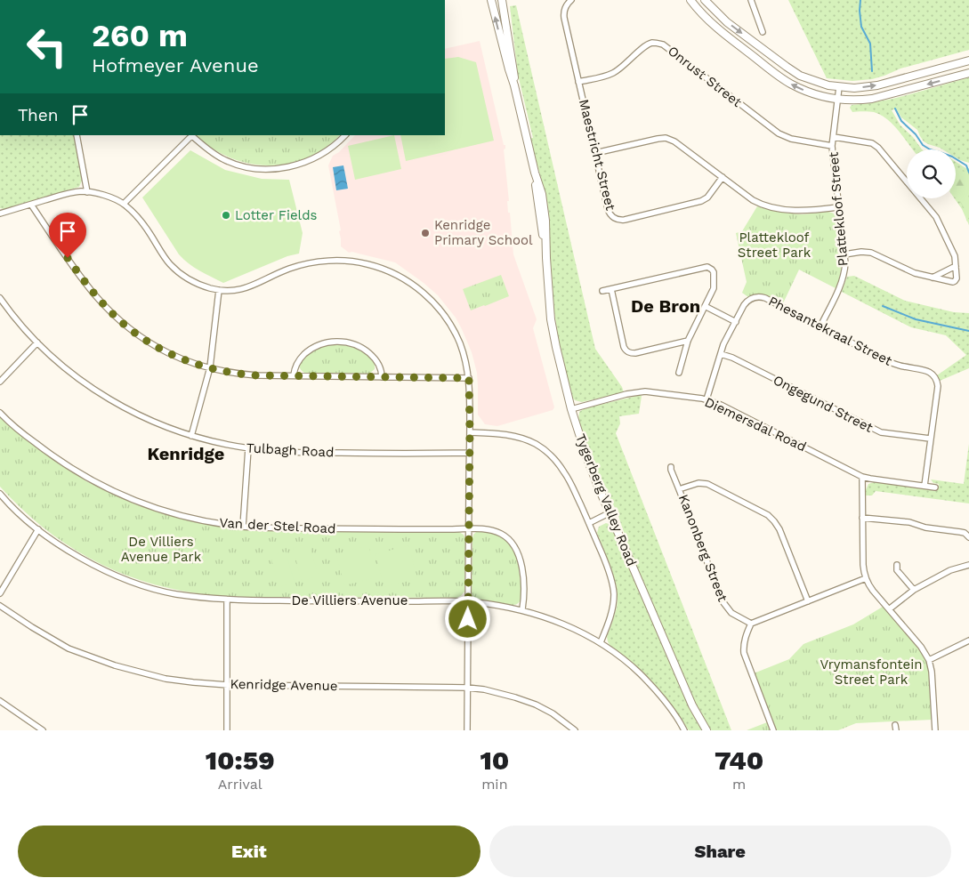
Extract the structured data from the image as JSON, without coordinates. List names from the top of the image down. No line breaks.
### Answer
{"streets":{"main road":["Tygerberg Valley Road"],"street":["Onrust Street","Maestricht Street","Plattekloof Street","Phesantekraal Street","Ongegund Street","Diemersdal Road","Tulbagh Road","Van der Stel Road","Kanonberg Street","De Villiers Avenue","Kenridge Avenue"]},"crossings":[["Onrust Street","Maestricht Street"],["Onrust Street","Plattekloof Street"],["Plattekloof Street","Phesantekraal Street"],["Phesantekraal Street","Ongegund Street"],["Phesantekraal Street","Diemersdal Road"],["Diemersdal Road","Tygerberg Valley Road"],["Van der Stel Road","De Villiers Avenue"]],"districts":["De Bron","Kenridge"],"parks":["Plattekloof Street Park","De Villiers Avenue Park","Vrymansfontein Street Park"],"places":["Lotter Fields","Kenridge Primary School"],"page":{"turn":["260 m","Hofmeyer Avenue"],"then":"Then","eta":["10:59","Arrival","10","min","740","m"],"buttons":["Exit","Share"]}}
